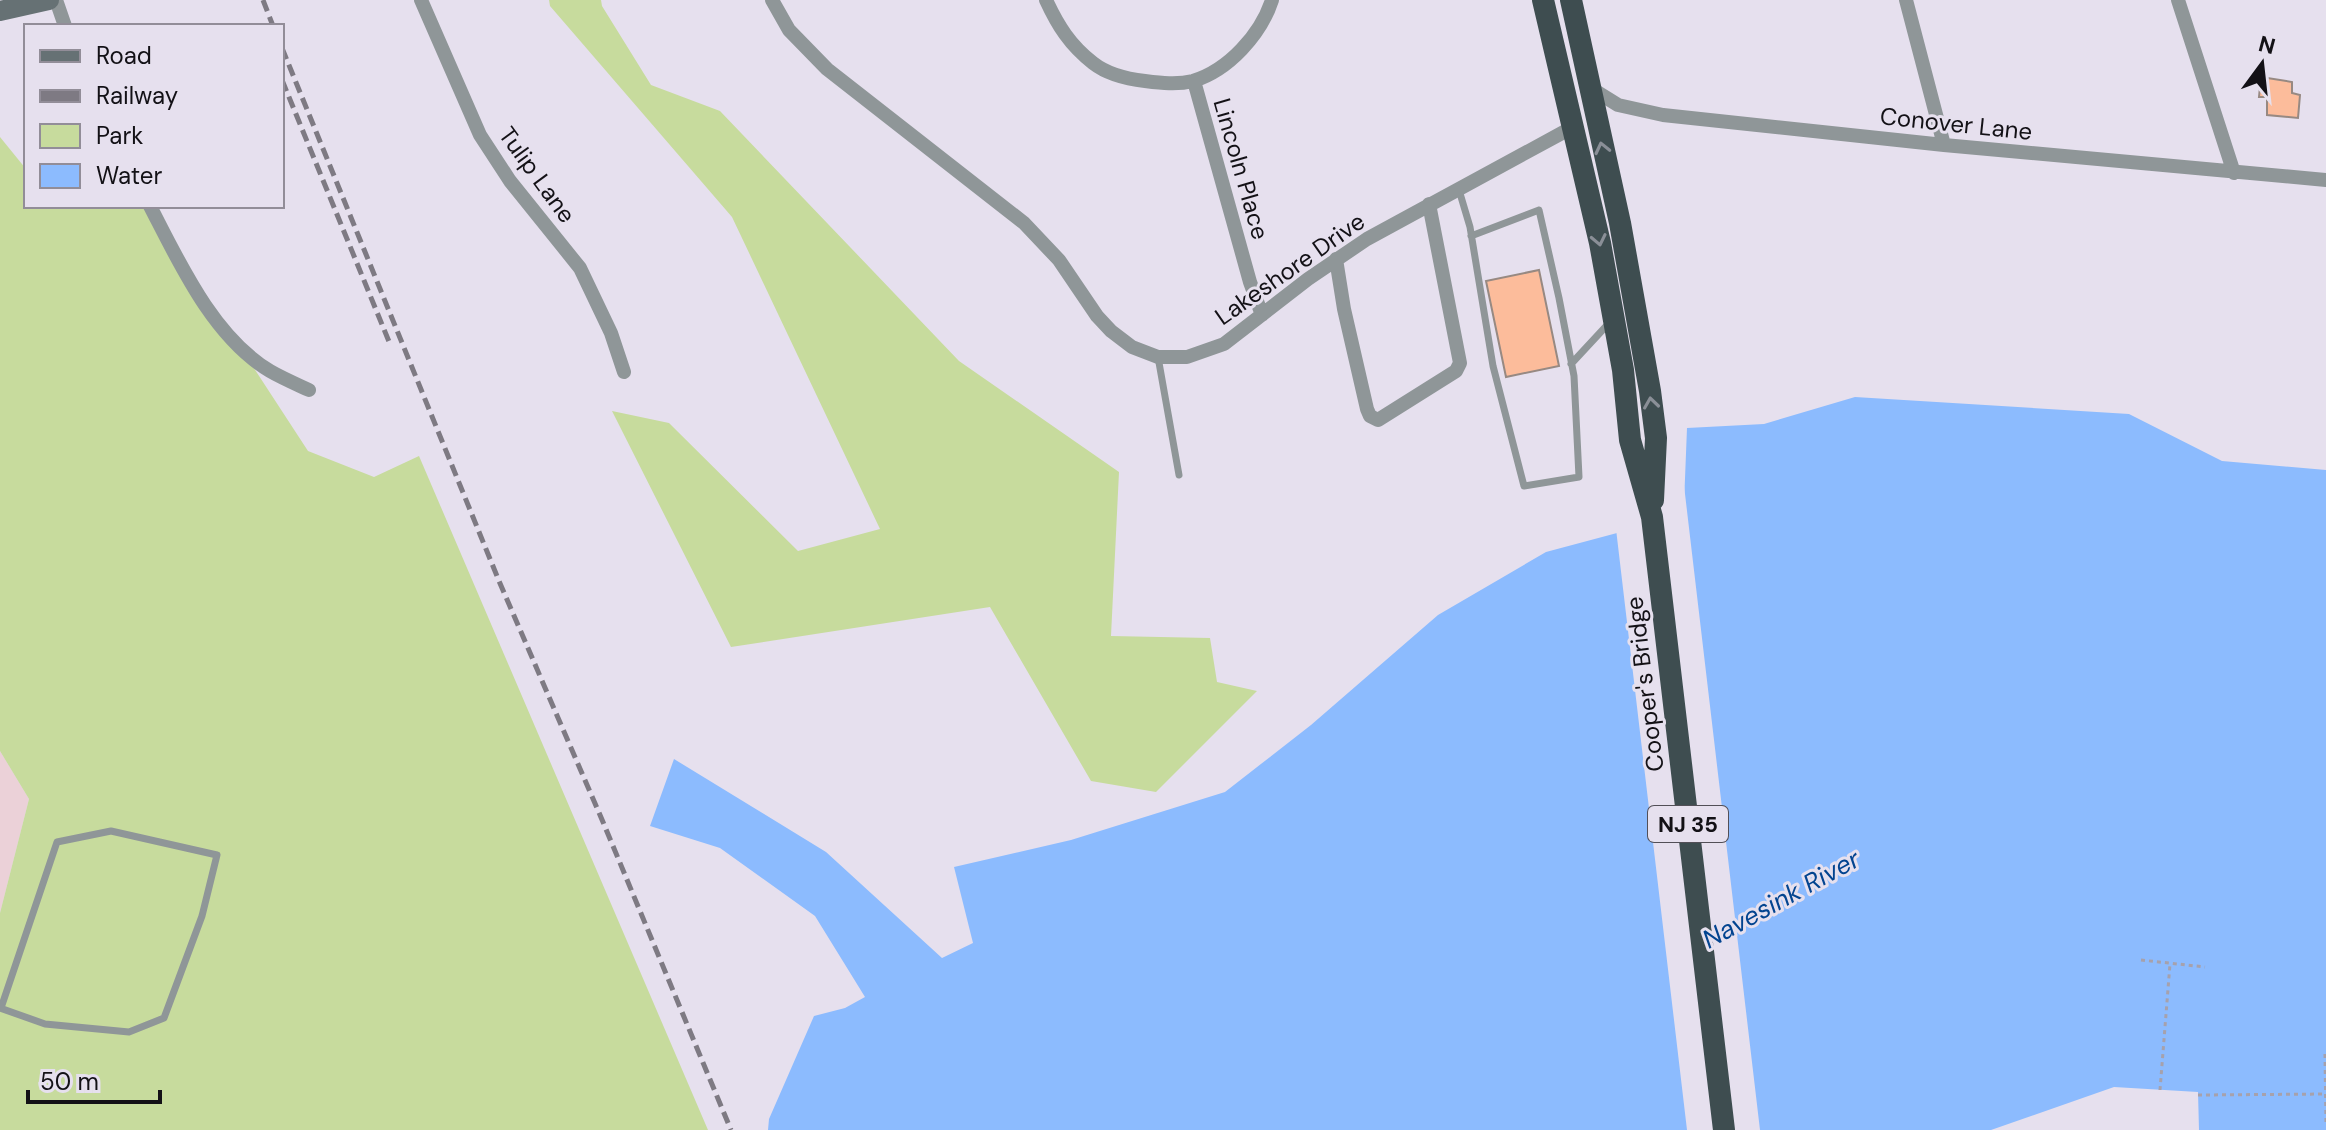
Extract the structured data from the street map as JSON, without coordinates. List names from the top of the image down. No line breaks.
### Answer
{"streets":{"highway":["Cooper's Bridge","NJ 35"],"street":["Conover Lane","Lincoln Place","Tulip Lane","Lakeshore Drive"]},"crossings":[["Conover Lane","NJ 35"],["Lincoln Place","Lakeshore Drive"],["Lakeshore Drive","NJ 35"],["Cooper's Bridge","NJ 35"]],"water":["Navesink River"],"legend":["Road","Railway","Park","Water"],"scale_bar":"50 m","north":"top"}
